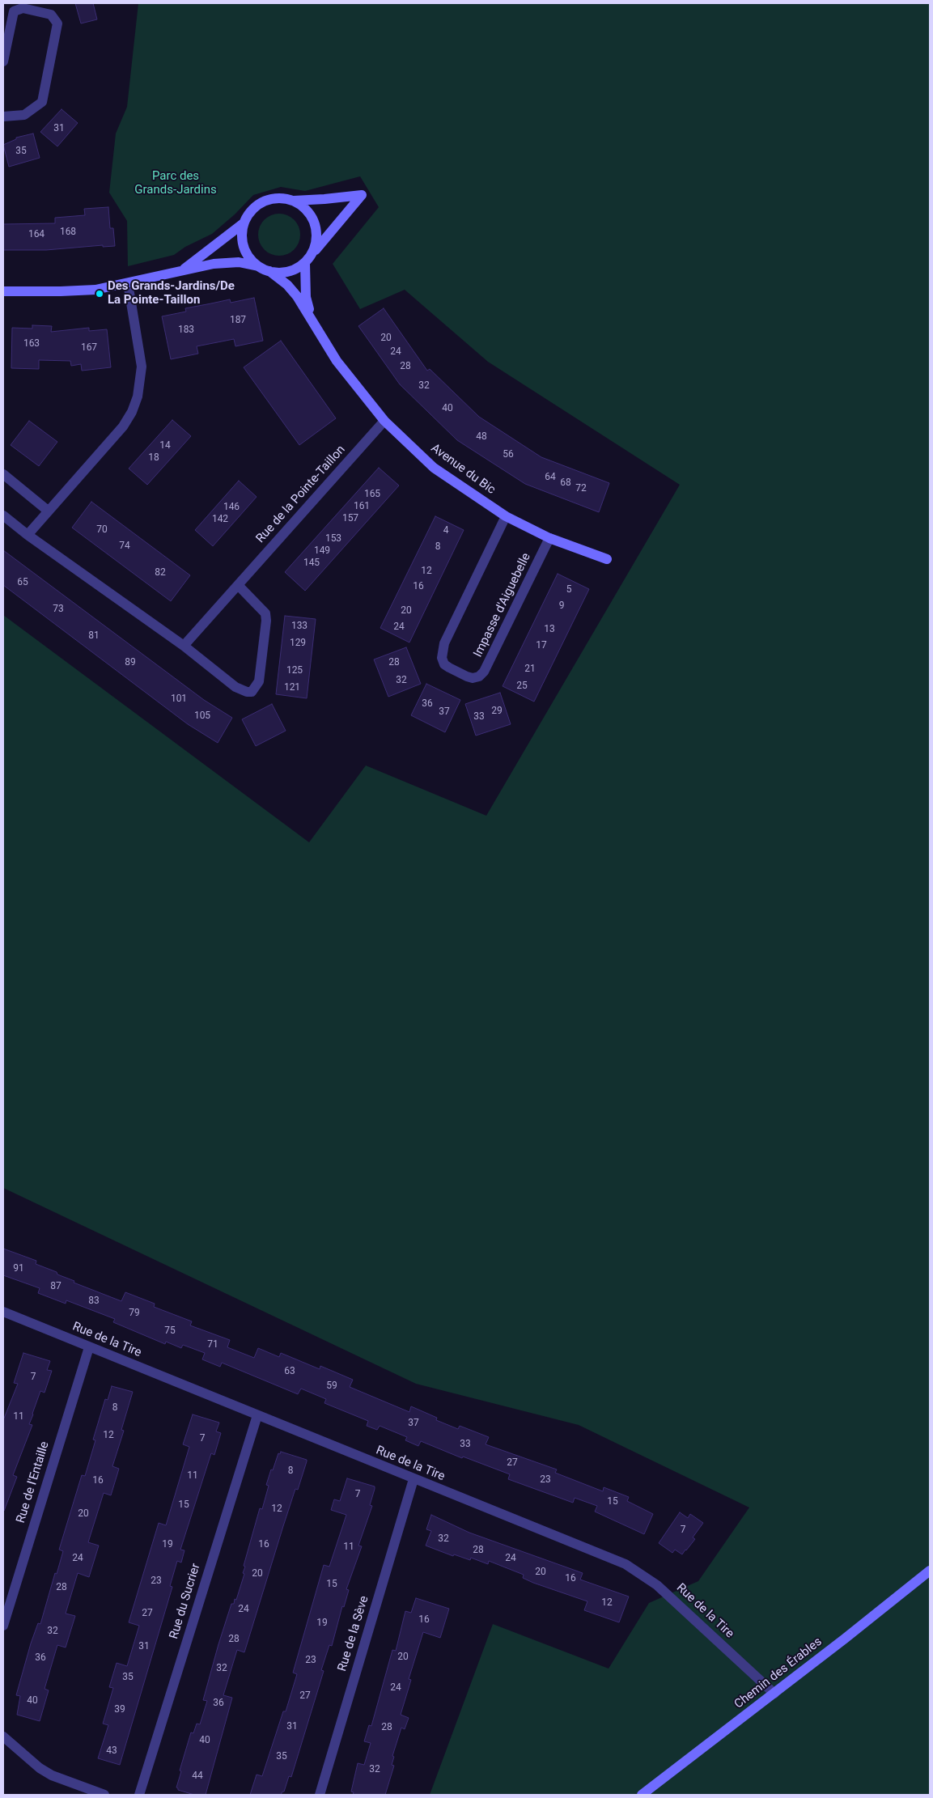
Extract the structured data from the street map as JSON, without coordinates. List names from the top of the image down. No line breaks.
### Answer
{"streets":{"street":["Avenue du Bic","Rue de la Pointe-Taillon","Impasse d'Aiguebelle","Rue de la Tire","Rue de l'Entaille","Rue du Sucrier","Rue de la Sève","Chemin des Érables"]},"crossings":[["Avenue du Bic","Rue de la Pointe-Taillon"],["Avenue du Bic","Impasse d'Aiguebelle"],["Rue de la Tire","Rue de l'Entaille"],["Rue de la Tire","Rue du Sucrier"],["Rue de la Tire","Rue de la Sève"],["Rue de la Tire","Chemin des Érables"]],"parks":["Parc des Grands-Jardins"],"places":["Des Grands-Jardins/De La Pointe-Taillon"],"house_numbers":["31","35","168","164","187","183","20","163","167","24","28","32","40","48","14","56","18","64","68","72","165","161","146","157","142","70","4","153","74","8","149","145","12","82","65","16","5","9","73","20","133","24","13","81","129","17","89","28","21","125","32","25","121","101","36","29","37","105","33","91","87","83","79","75","71","63","7","59","8","11","37","12","7","33","27","8","11","23","16","7","15","15","12","20","7","32","19","16","11","28","24","24","20","20","16","23","15","28","12","24","27","16","19","32","28","31","20","36","23","32","35","24","27","40","36","39","31","28","40","43","35","32","44"]}
